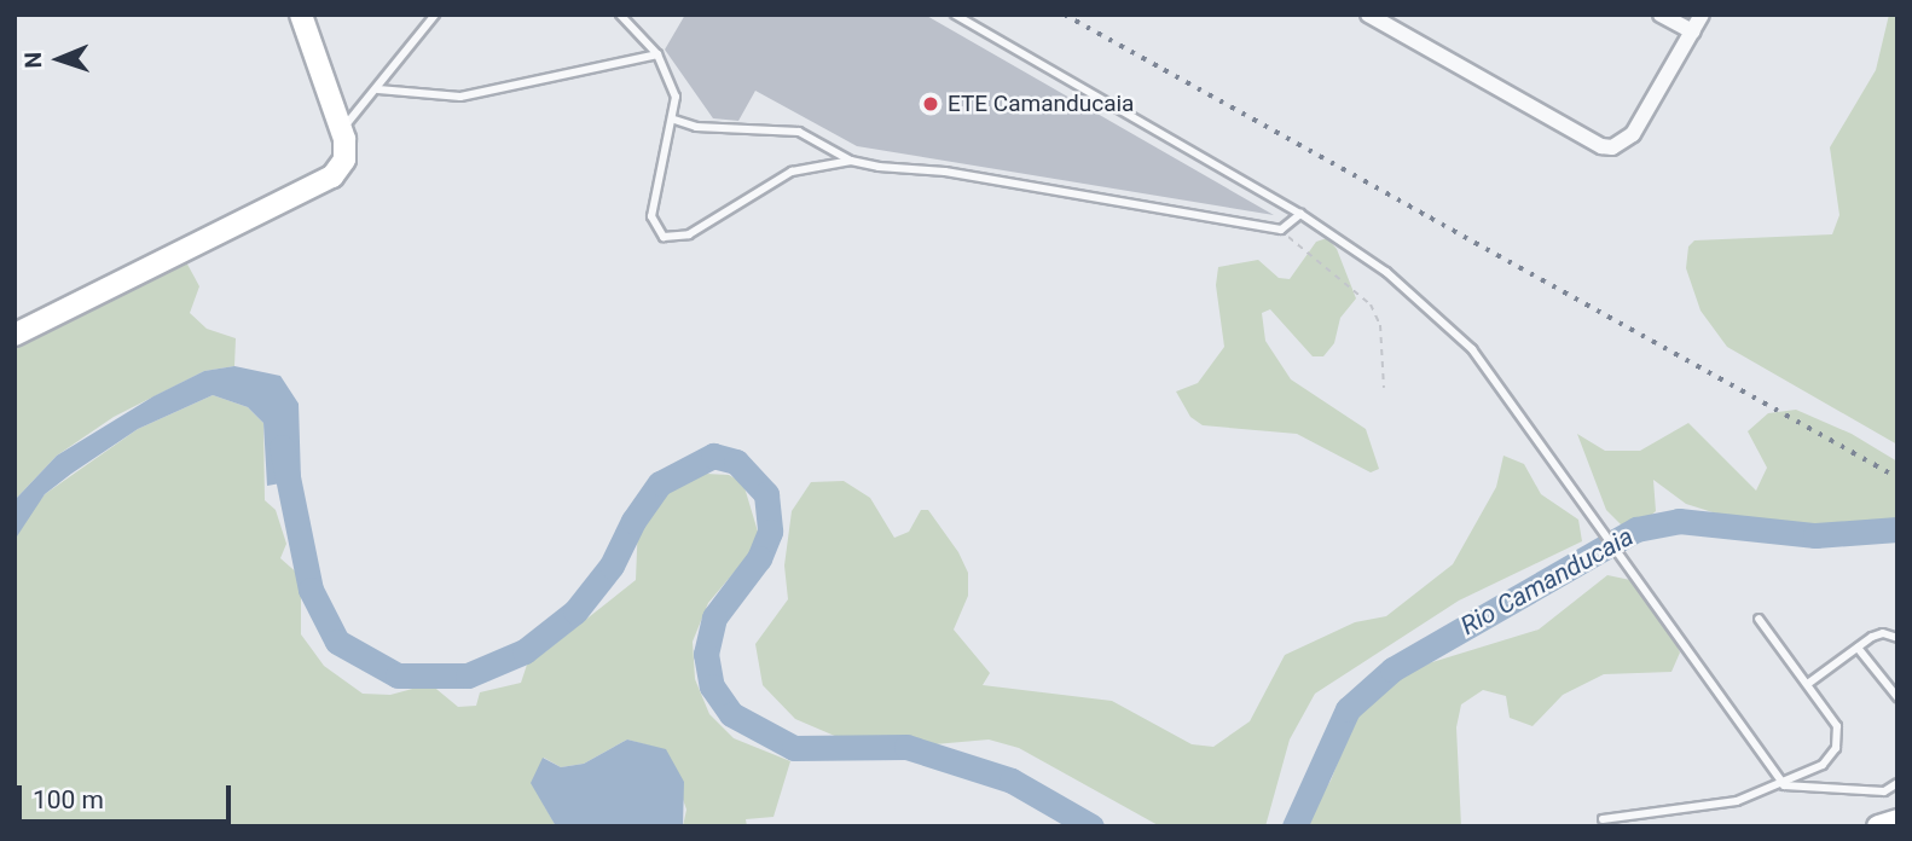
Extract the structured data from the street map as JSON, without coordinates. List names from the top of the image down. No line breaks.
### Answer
{"water":["Rio Camanducaia"],"places":["ETE Camanducaia"],"scale_bar":"100 m","north":"left"}
